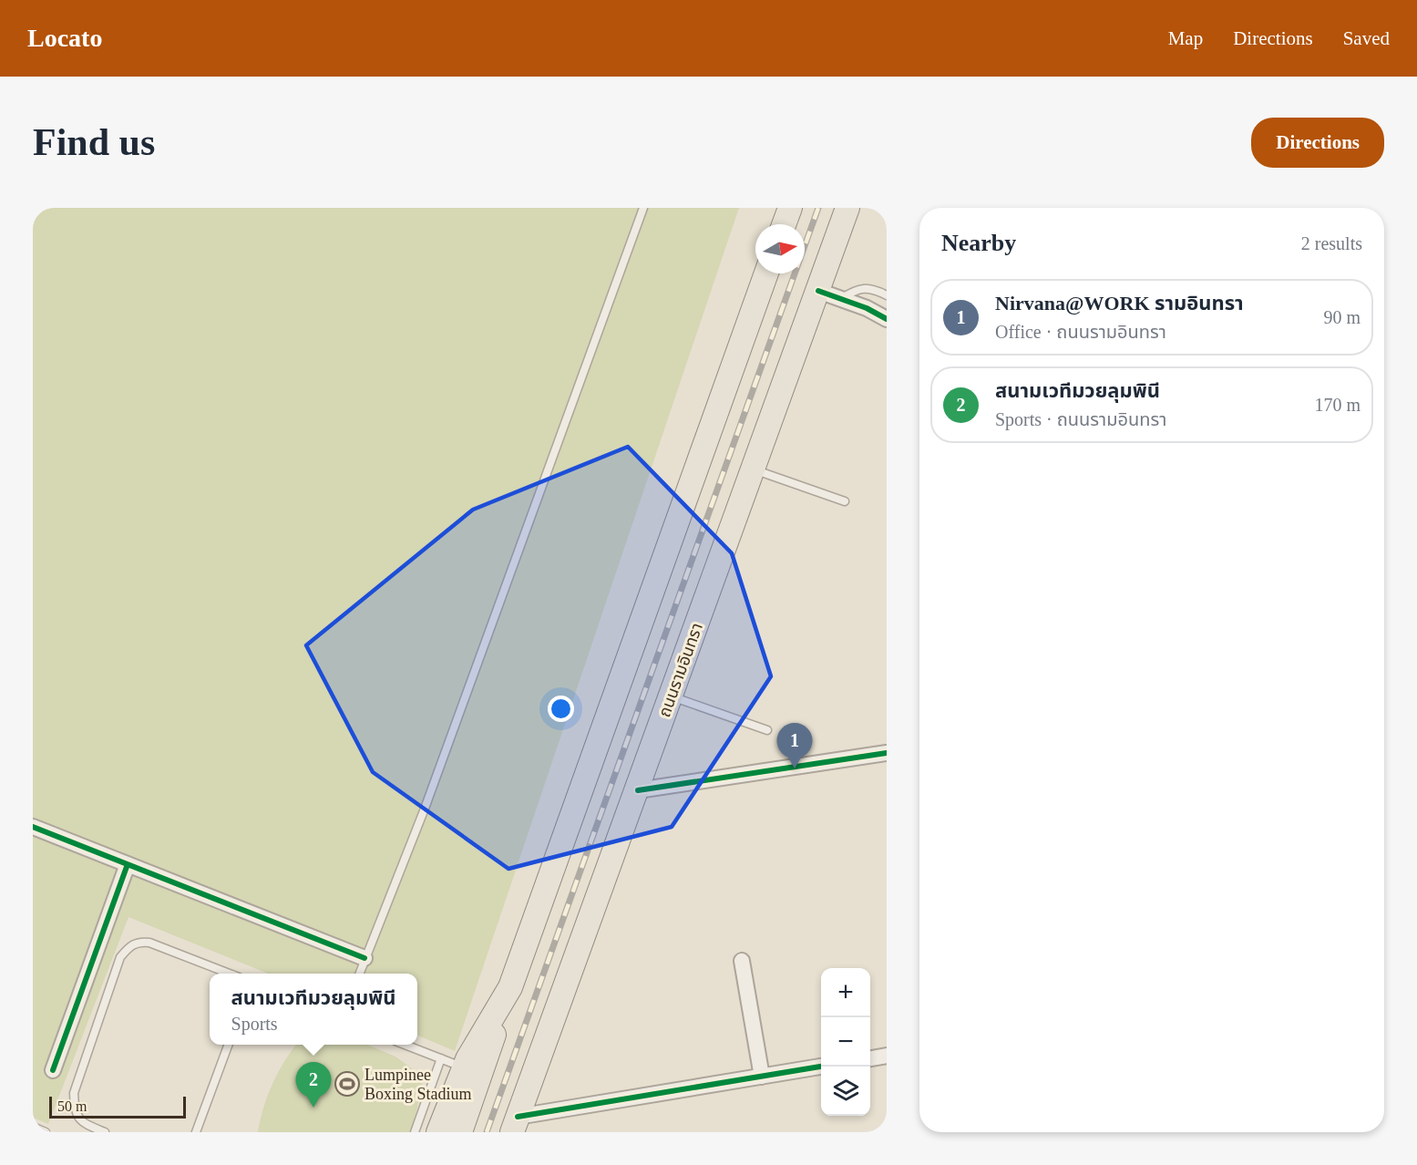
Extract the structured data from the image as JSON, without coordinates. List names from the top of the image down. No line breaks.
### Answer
{"streets":{"main road":["ถนนรามอินทรา"]},"places":{"sports":["Lumpinee Boxing Stadium"]},"scale_bar":"50 m","north":"right","page":{"header":"Locato","nav":["Map","Directions","Saved"],"buttons":"Directions","title":"Find us","heading":["Nearby","2 results"],"list":[{"mark":"1","name":"Nirvana@WORK รามอินทรา","note":"Office · ถนนรามอินทรา","value":"90 m"},{"mark":"2","name":"สนามเวทีมวยลุมพินี","note":"Sports · ถนนรามอินทรา","value":"170 m"}],"pins":["1","2"],"map_buttons":["+","−"],"popup":["สนามเวทีมวยลุมพินี","Sports"],"scale":"50 m"}}
